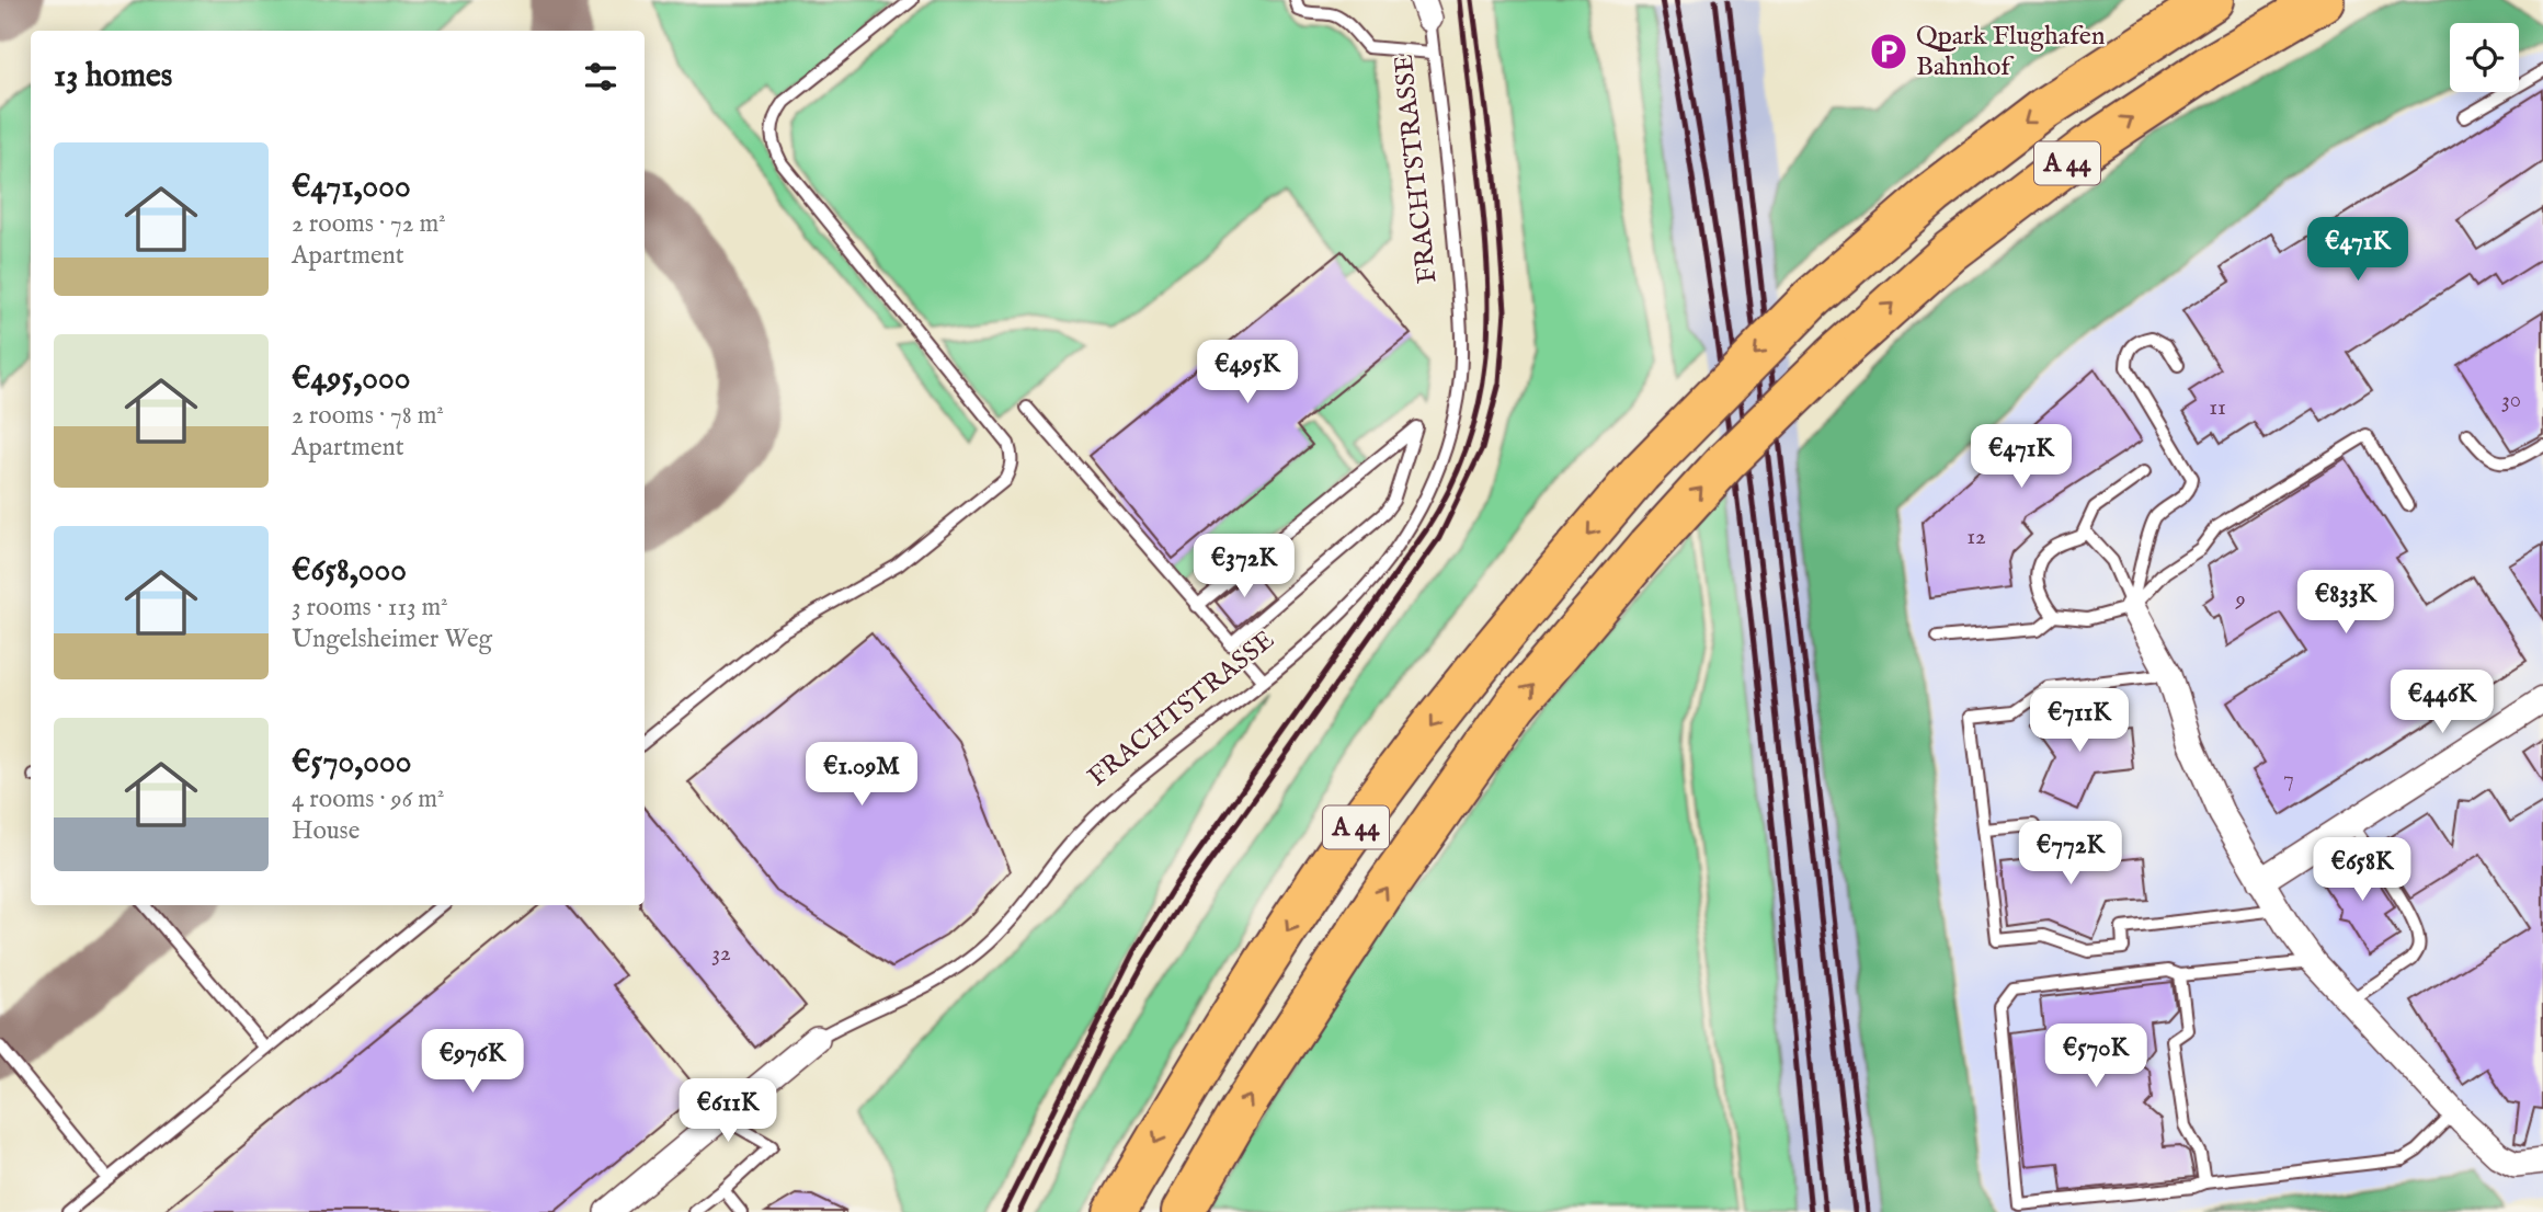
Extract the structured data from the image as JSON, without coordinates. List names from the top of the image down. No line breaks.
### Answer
{"streets":{"highway":["A 44"],"street":["FRACHTSTRASSE"]},"places":{"parking":["Qpark Flughafen Bahnhof"]},"house_numbers":["30","11","12","9","7","32"],"page":{"heading":"13 homes","list":[{"name":"€471,000","note":"2 rooms · 72 m² · Apartment"},{"name":"€495,000","note":"2 rooms · 78 m² · Apartment"},{"name":"€658,000","note":"3 rooms · 113 m² · Ungelsheimer Weg"},{"name":"€570,000","note":"4 rooms · 96 m² · House"}],"price":["€471K","€495K","€471K","€372K","€833K","€446K","€711K","€1.09M","€772K","€658K","€570K","€976K","€611K"]}}
